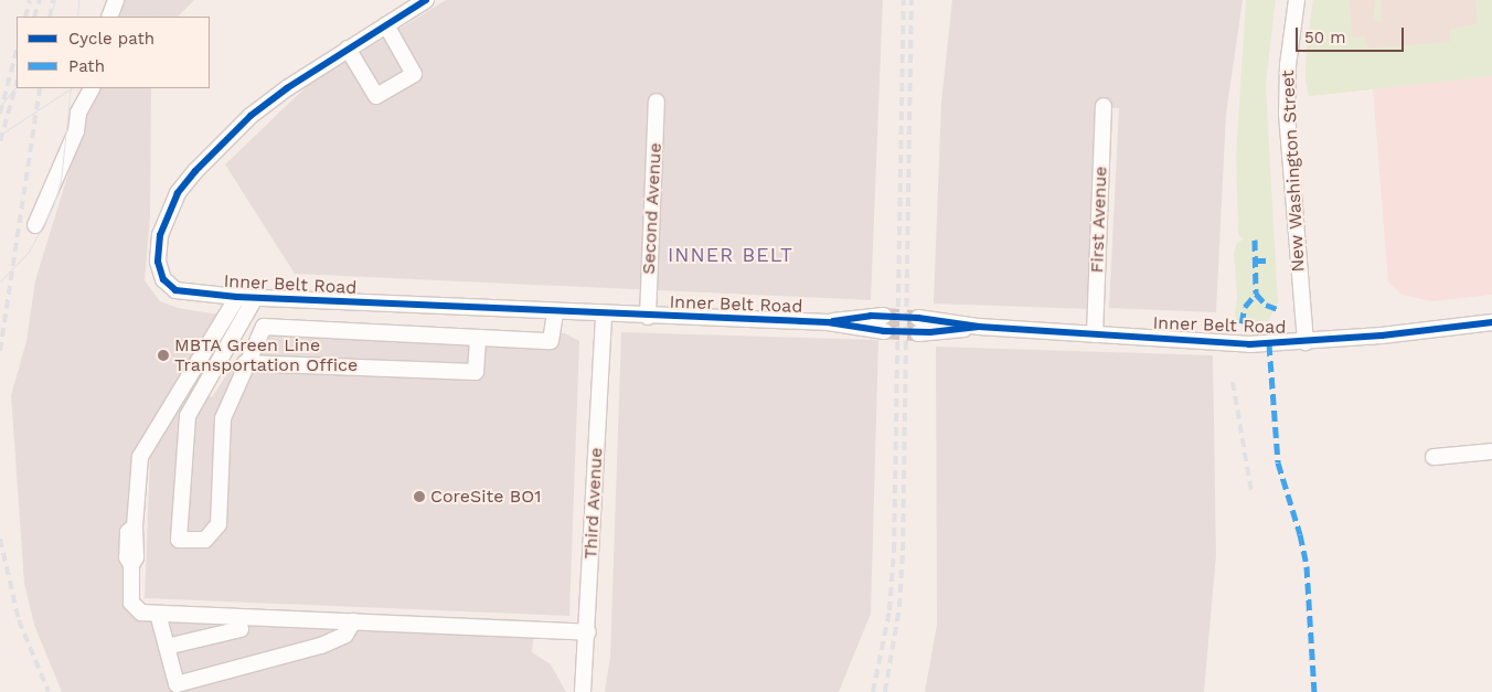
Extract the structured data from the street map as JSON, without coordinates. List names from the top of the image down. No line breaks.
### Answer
{"streets":{"street":["New Washington Street","Second Avenue","First Avenue","Inner Belt Road","Third Avenue"]},"crossings":[["New Washington Street","Inner Belt Road"],["Second Avenue","Inner Belt Road"],["First Avenue","Inner Belt Road"],["Inner Belt Road","Third Avenue"]],"districts":["INNER BELT"],"places":["MBTA Green Line Transportation Office","CoreSite BO1"],"legend":["Cycle path","Path"],"scale_bar":"50 m"}
